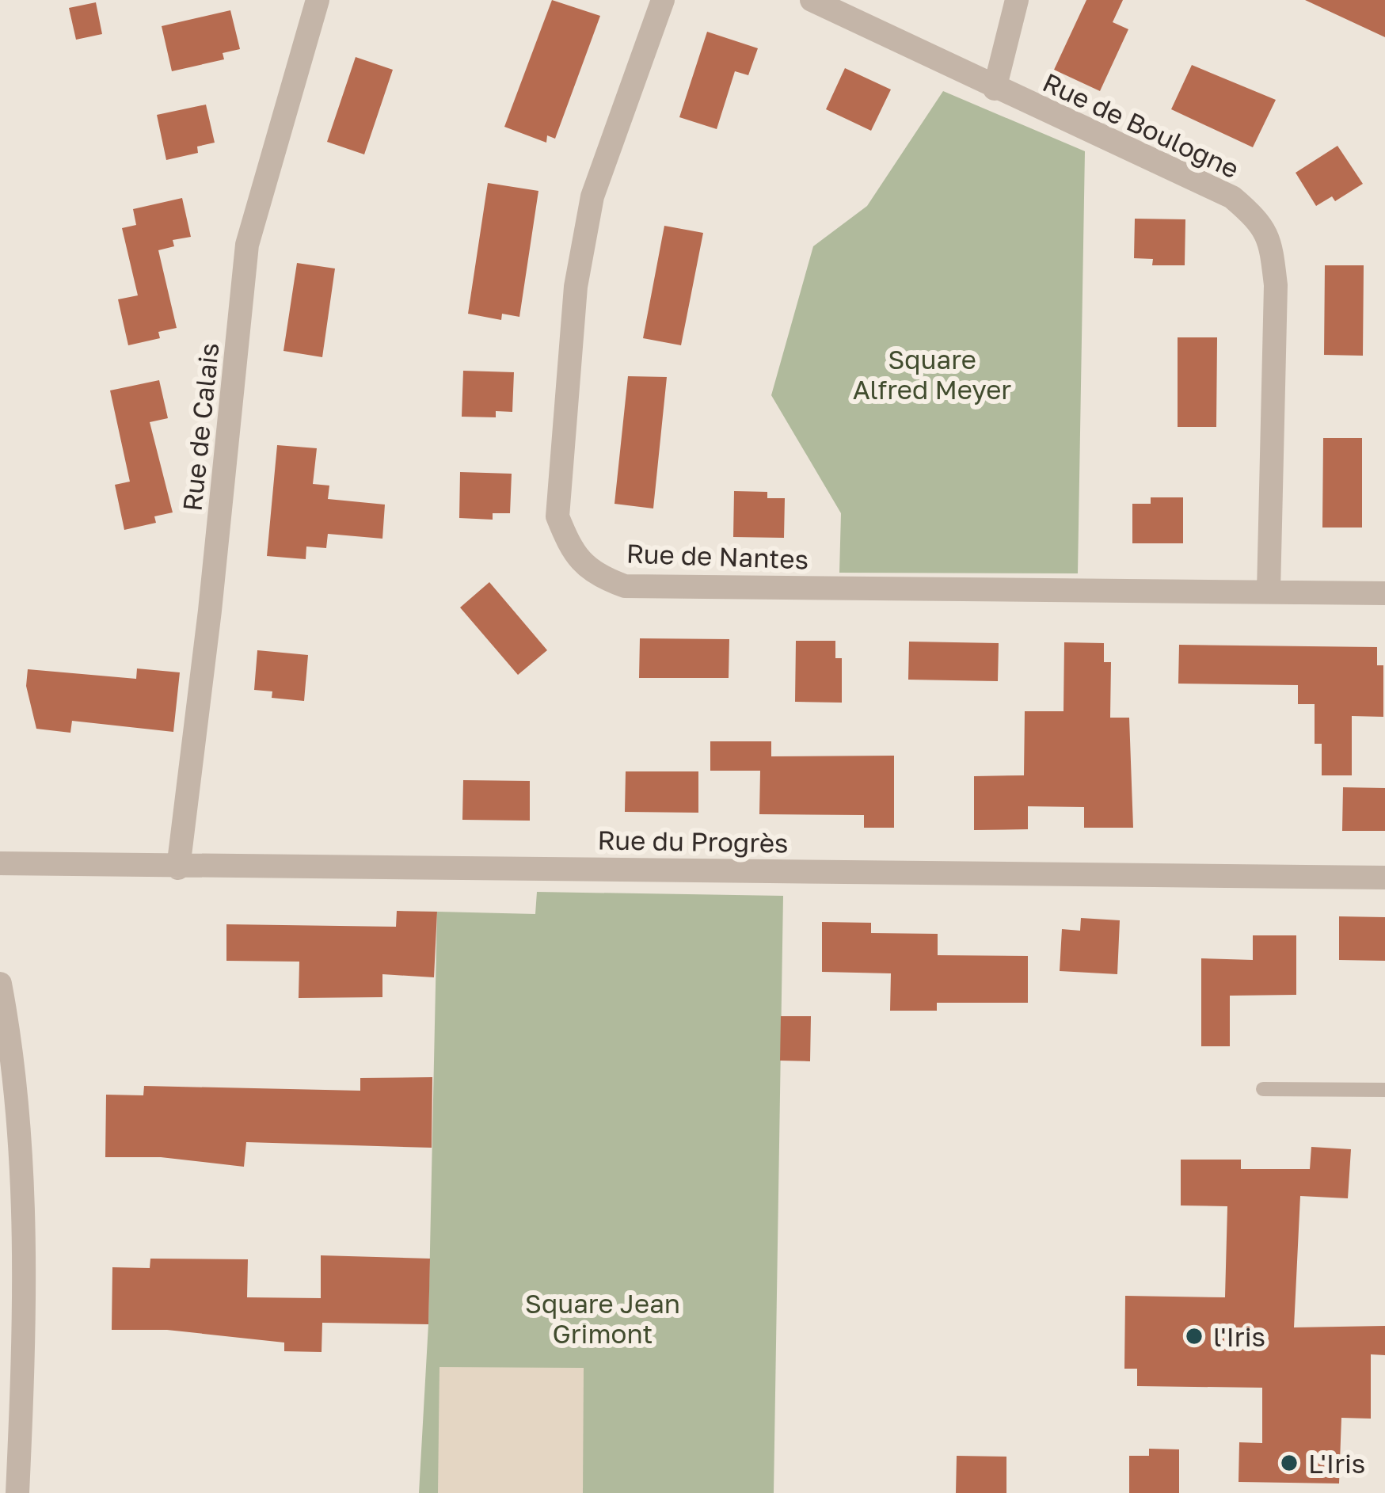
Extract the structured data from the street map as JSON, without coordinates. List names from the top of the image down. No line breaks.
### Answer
{"streets":{"street":["Rue de Boulogne","Rue de Calais","Rue de Nantes","Rue du Progrès"]},"crossings":[["Rue de Boulogne","Rue de Nantes"],["Rue de Calais","Rue du Progrès"]],"parks":["Square Alfred Meyer","Square Jean Grimont"],"places":["l'Iris","L'Iris"]}
